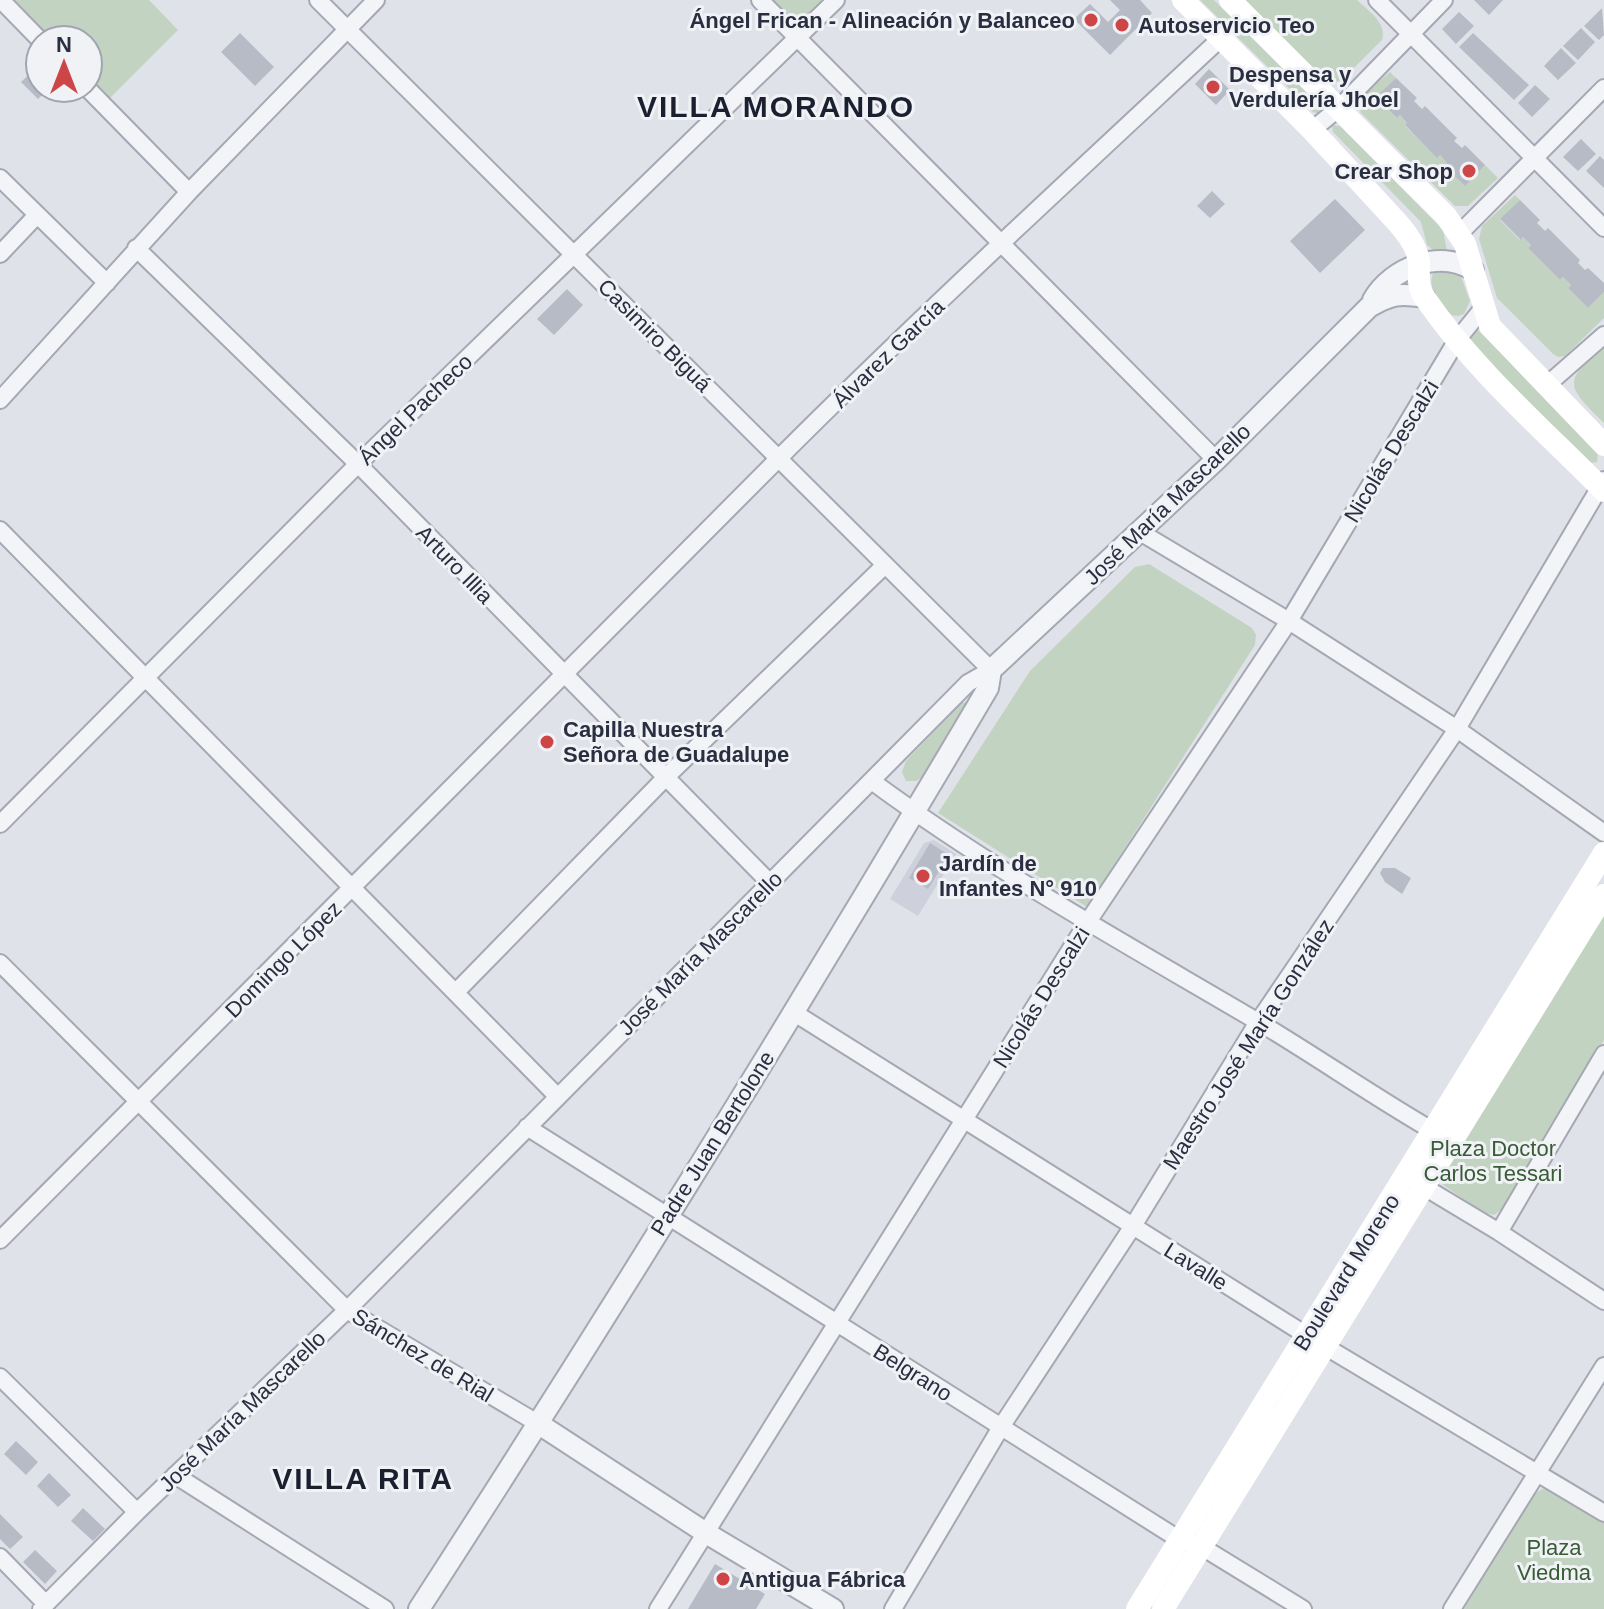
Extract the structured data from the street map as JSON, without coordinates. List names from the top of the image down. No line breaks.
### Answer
{"streets":{"main road":["Boulevard Moreno"],"street":["Casimiro Biguá","Álvarez García","Ángel Pacheco","Nicolás Descalzi","José María Mascarello","Arturo Illia","Domingo López","Maestro José María González","Padre Juan Bertolone","Lavalle","Sánchez de Rial","Belgrano"]},"crossings":[["Casimiro Biguá","Álvarez García"],["Casimiro Biguá","Ángel Pacheco"],["Casimiro Biguá","José María Mascarello"],["Casimiro Biguá","Padre Juan Bertolone"],["Álvarez García","Arturo Illia"],["Álvarez García","Domingo López"],["Ángel Pacheco","Arturo Illia"],["Nicolás Descalzi","Lavalle"],["Nicolás Descalzi","Sánchez de Rial"],["Nicolás Descalzi","Belgrano"],["José María Mascarello","Arturo Illia"],["José María Mascarello","Padre Juan Bertolone"],["José María Mascarello","Sánchez de Rial"],["José María Mascarello","Belgrano"],["Arturo Illia","Domingo López"],["Domingo López","Sánchez de Rial"],["Maestro José María González","Lavalle"],["Maestro José María González","Belgrano"],["Padre Juan Bertolone","Lavalle"],["Padre Juan Bertolone","Sánchez de Rial"],["Padre Juan Bertolone","Belgrano"],["Lavalle","Boulevard Moreno"],["Boulevard Moreno","Belgrano"]],"districts":["VILLA MORANDO","VILLA RITA"],"parks":["Plaza Doctor Carlos Tessari","Plaza Viedma"],"places":["Ángel Frican - Alineación y Balanceo","Autoservicio Teo","Despensa y Verdulería Jhoel","Crear Shop","Capilla Nuestra Señora de Guadalupe","Jardín de Infantes N° 910","Antigua Fábrica"],"north":"top"}
